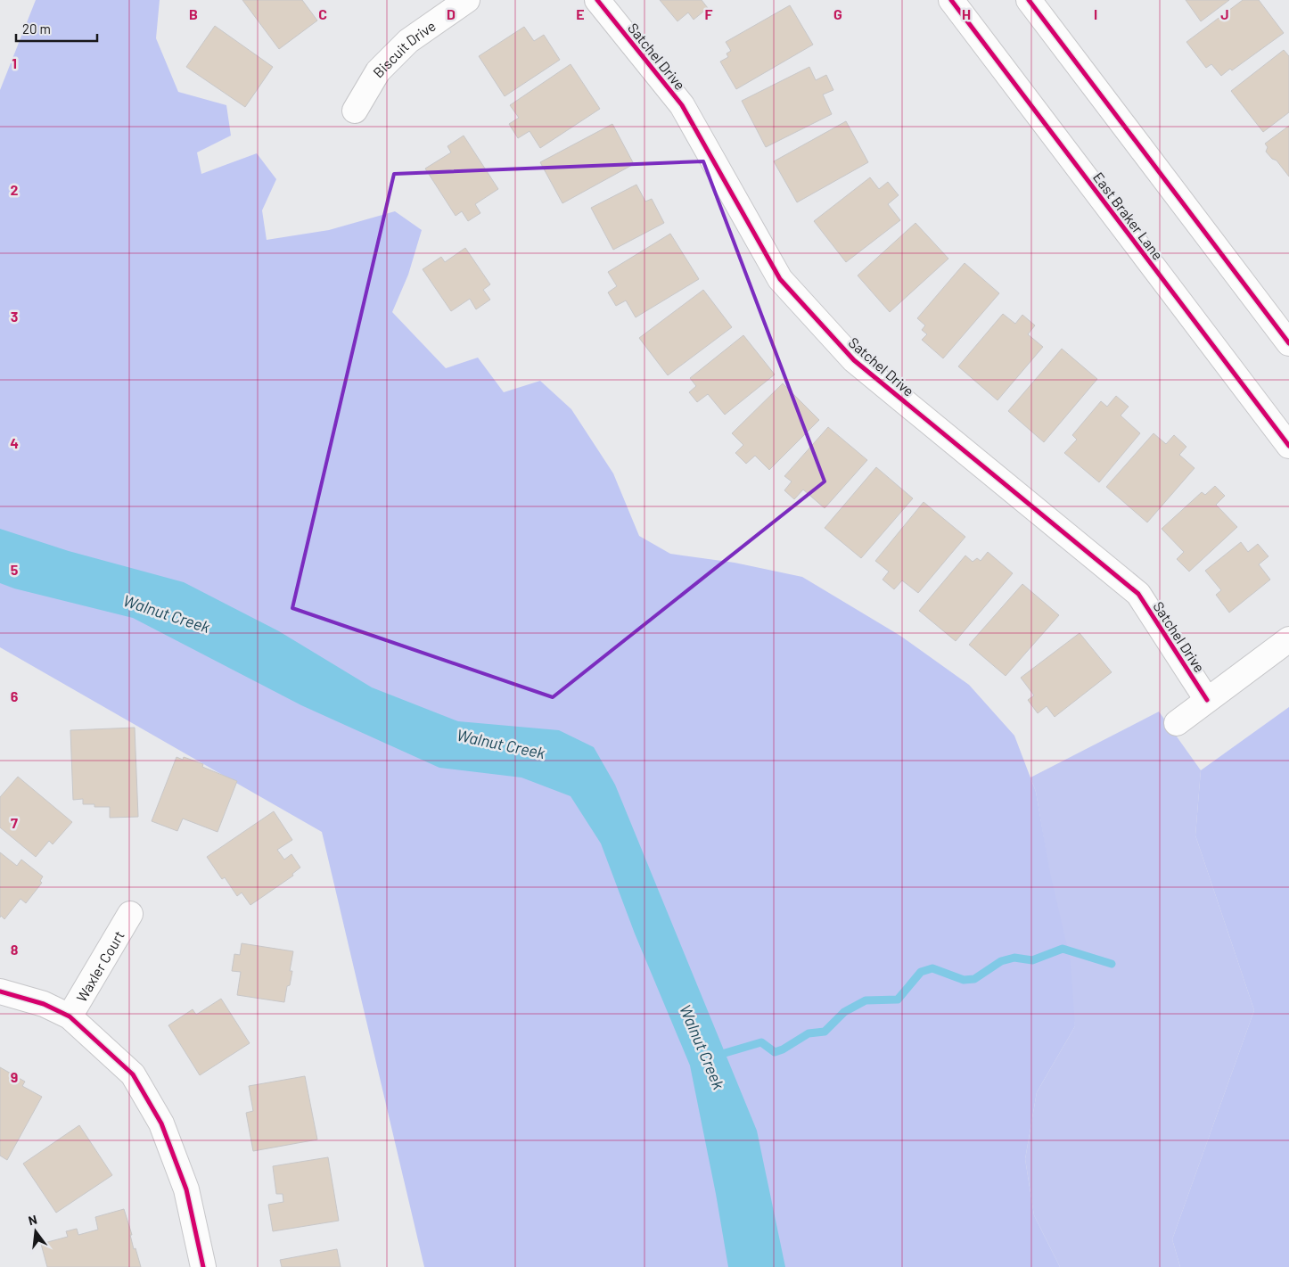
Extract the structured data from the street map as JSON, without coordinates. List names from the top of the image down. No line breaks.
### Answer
{"streets":{"street":["Biscuit Drive","Satchel Drive","East Braker Lane","Waxler Court"]},"water":["Walnut Creek"],"scale_bar":"20 m","north":"top","grid":{"columns":["B","C","D","E","F","G","H","I","J"],"rows":["1","2","3","4","5","6","7","8","9"]}}
